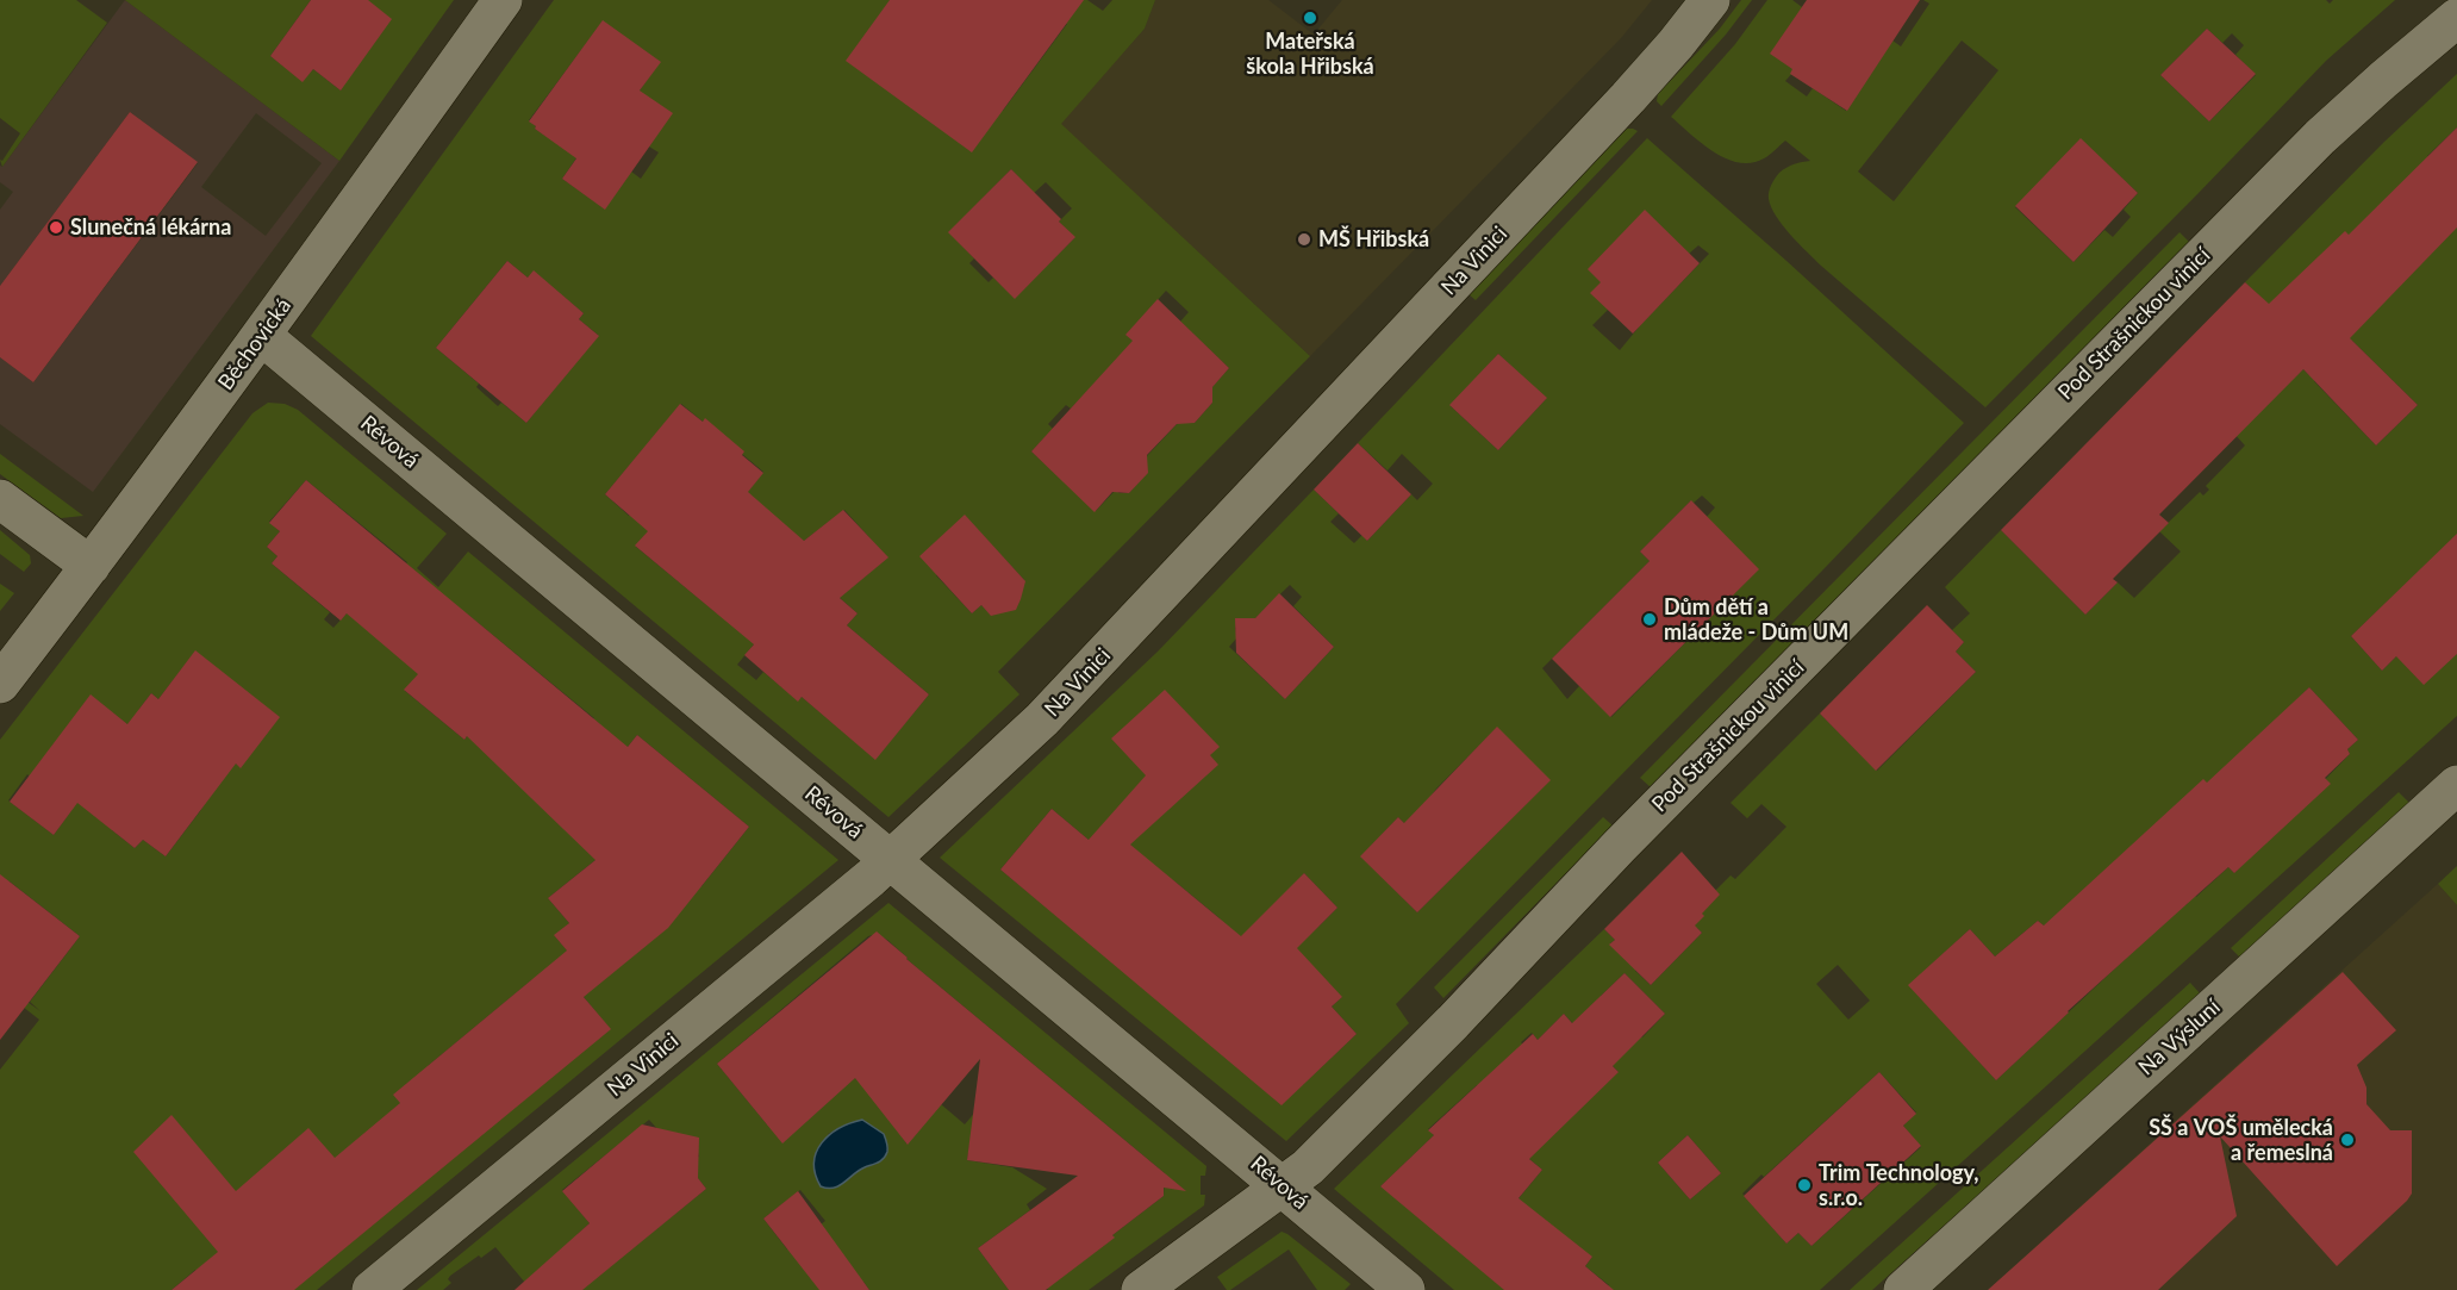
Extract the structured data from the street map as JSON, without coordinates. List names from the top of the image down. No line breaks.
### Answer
{"streets":{"street":["Na Vinici","Pod Strašnickou vinicí","Běchovická","Révová","Na Výsluní"]},"crossings":[["Na Vinici","Révová"],["Pod Strašnickou vinicí","Révová"],["Běchovická","Révová"]],"places":["Mateřská škola Hřibská","Slunečná lékárna","MŠ Hřibská","Dům dětí a mládeže - Dům UM","SŠ a VOŠ umělecká a řemeslná","Trim Technology, s.r.o."]}
